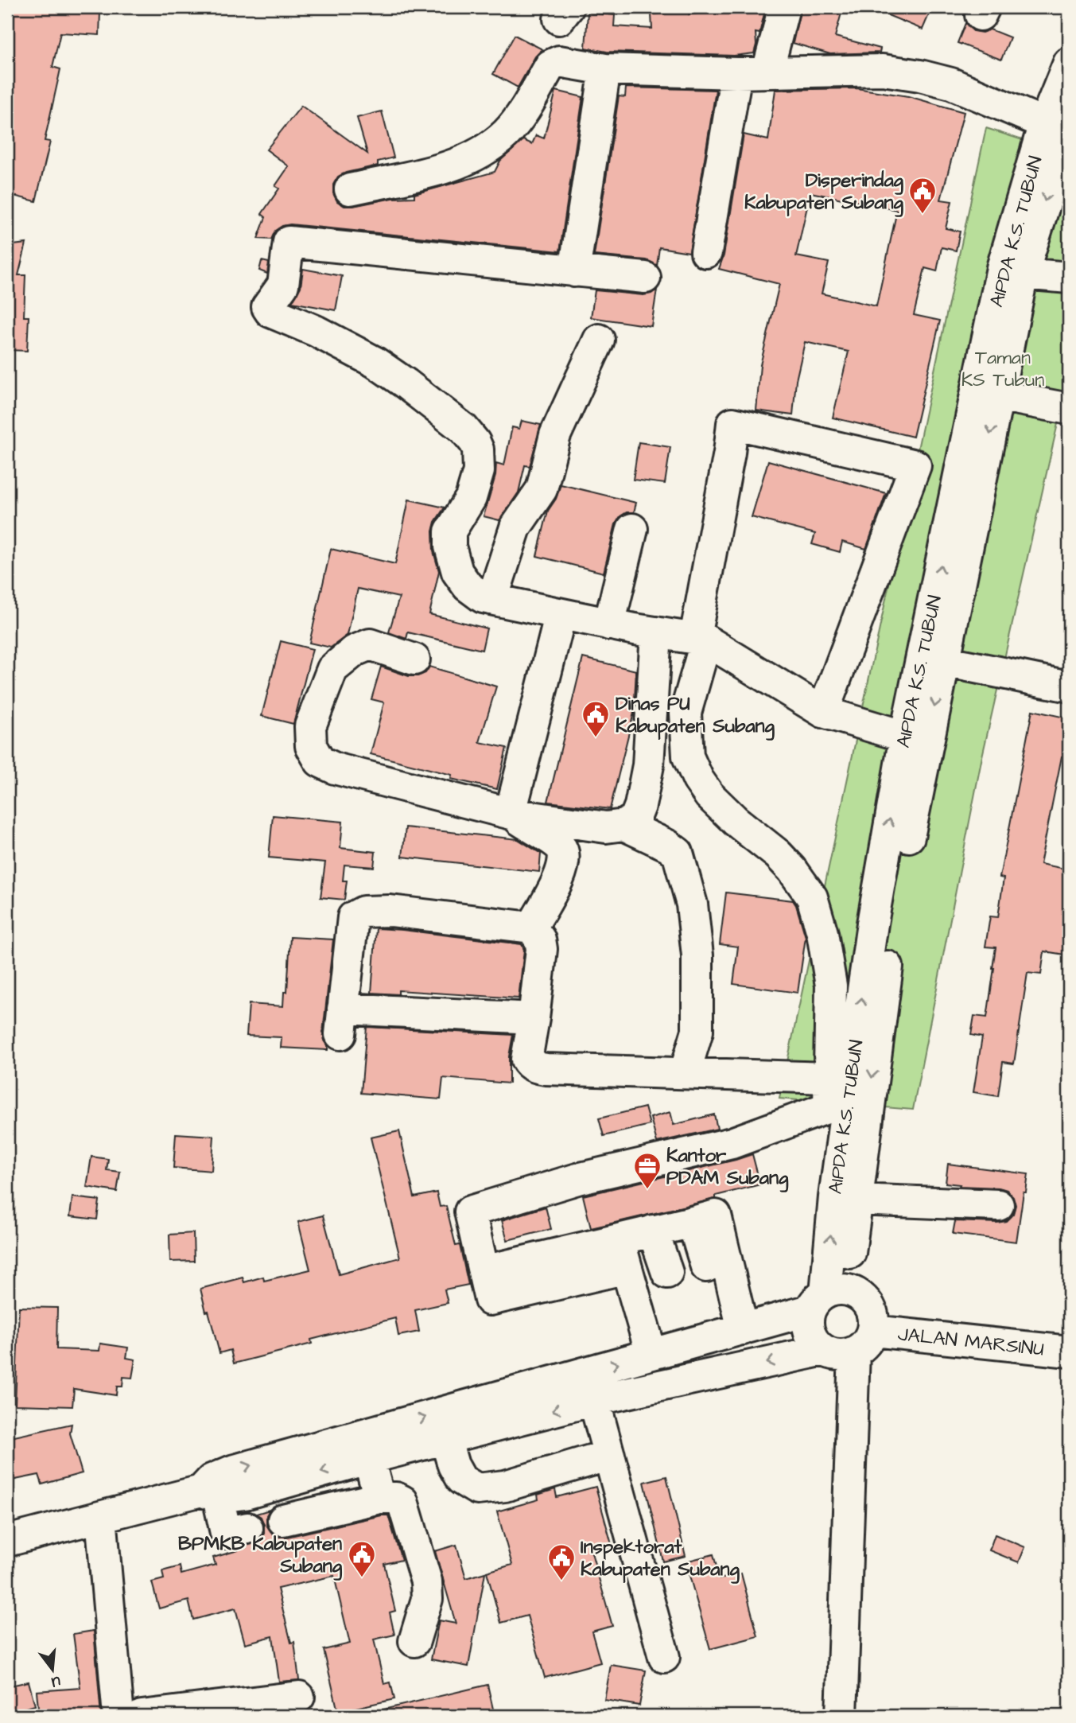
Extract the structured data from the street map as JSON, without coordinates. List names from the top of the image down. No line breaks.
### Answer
{"streets":{"street":["AIPDA K.S. TUBUN","JALAN MARSINU"]},"crossings":[["AIPDA K.S. TUBUN","JALAN MARSINU"]],"parks":["Taman KS Tubun"],"places":{"public building":["Disperindag Kabupaten Subang","Dinas PU Kabupaten Subang","BPMKB Kabupaten Subang","Inspektorat Kabupaten Subang"],"office":["Kantor PDAM Subang"]},"north":"bottom"}
